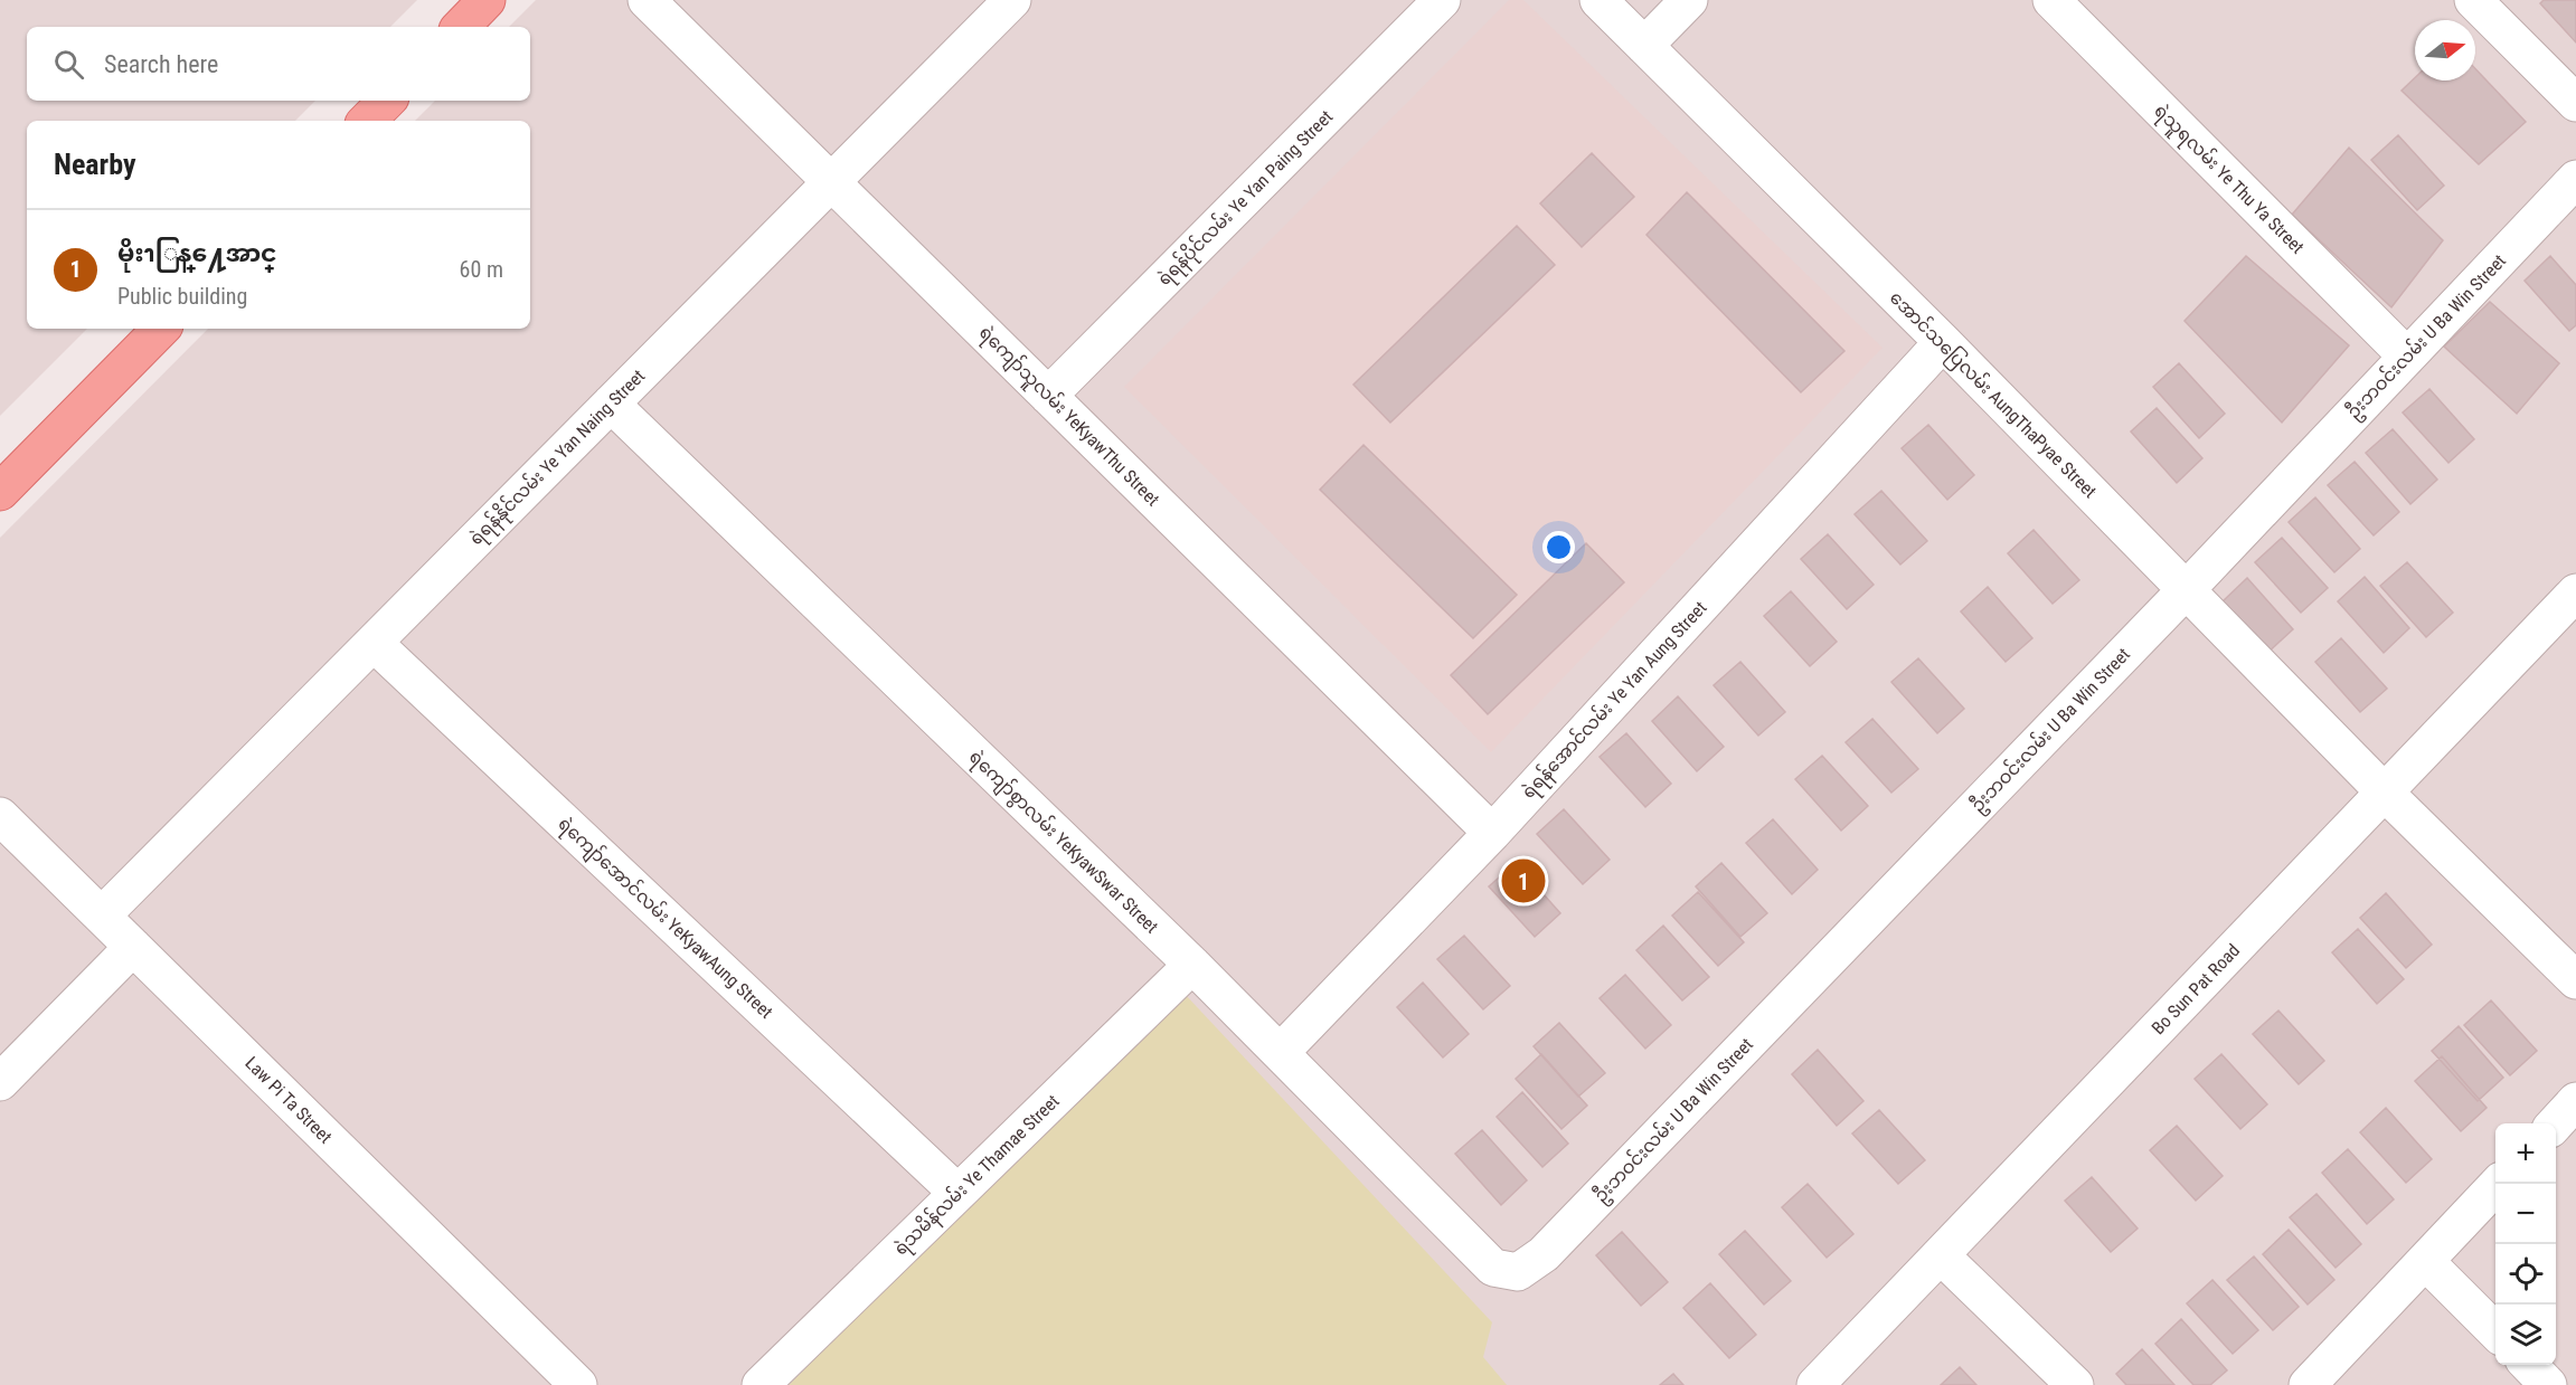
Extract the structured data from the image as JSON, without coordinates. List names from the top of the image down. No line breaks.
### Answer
{"streets":{"street":["ရဲသူရလမ်း Ye Thu Ya Street","ရဲရန်ပိုင်လမ်း Ye Yan Paing Street","ဦးဘဝင်းလမ်း U Ba Win Street","အောင်သပြေလမ်း AungThaPyae Street","ရဲကျော်သူလမ်း YeKyawThu Street","ရဲရန်နိုင်လမ်း Ye Yan Naing Street","ရဲရန်အောင်လမ်း Ye Yan Aung Street","ရဲကျော်စွာလမ်း YeKyawSwar Street","ရဲကျော်အောင်လမ်း YeKyawAung Street","Bo Sun Pat Road","Law Pi Ta Street","ရဲသမိန်လမ်း Ye Thamae Street"]},"crossings":[["ရဲသူရလမ်း Ye Thu Ya Street","ဦးဘဝင်းလမ်း U Ba Win Street"],["ရဲရန်ပိုင်လမ်း Ye Yan Paing Street","ရဲကျော်သူလမ်း YeKyawThu Street"],["ဦးဘဝင်းလမ်း U Ba Win Street","အောင်သပြေလမ်း AungThaPyae Street"],["ဦးဘဝင်းလမ်း U Ba Win Street","ရဲကျော်စွာလမ်း YeKyawSwar Street"],["အောင်သပြေလမ်း AungThaPyae Street","ရဲရန်အောင်လမ်း Ye Yan Aung Street"],["အောင်သပြေလမ်း AungThaPyae Street","Bo Sun Pat Road"],["ရဲကျော်သူလမ်း YeKyawThu Street","ရဲရန်နိုင်လမ်း Ye Yan Naing Street"],["ရဲကျော်သူလမ်း YeKyawThu Street","ရဲရန်အောင်လမ်း Ye Yan Aung Street"],["ရဲရန်နိုင်လမ်း Ye Yan Naing Street","ရဲကျော်စွာလမ်း YeKyawSwar Street"],["ရဲရန်နိုင်လမ်း Ye Yan Naing Street","ရဲကျော်အောင်လမ်း YeKyawAung Street"],["ရဲရန်နိုင်လမ်း Ye Yan Naing Street","Law Pi Ta Street"],["ရဲရန်အောင်လမ်း Ye Yan Aung Street","ရဲကျော်စွာလမ်း YeKyawSwar Street"],["ရဲကျော်စွာလမ်း YeKyawSwar Street","ရဲသမိန်လမ်း Ye Thamae Street"],["ရဲကျော်အောင်လမ်း YeKyawAung Street","ရဲသမိန်လမ်း Ye Thamae Street"]],"north":"right","page":{"search":"Search here","heading":"Nearby","list":[{"mark":"1","name":"မိုးၫြန္႔ေအာင္","note":"Public building","value":"60 m"}],"pins":"1","map_buttons":["+","−"]}}
